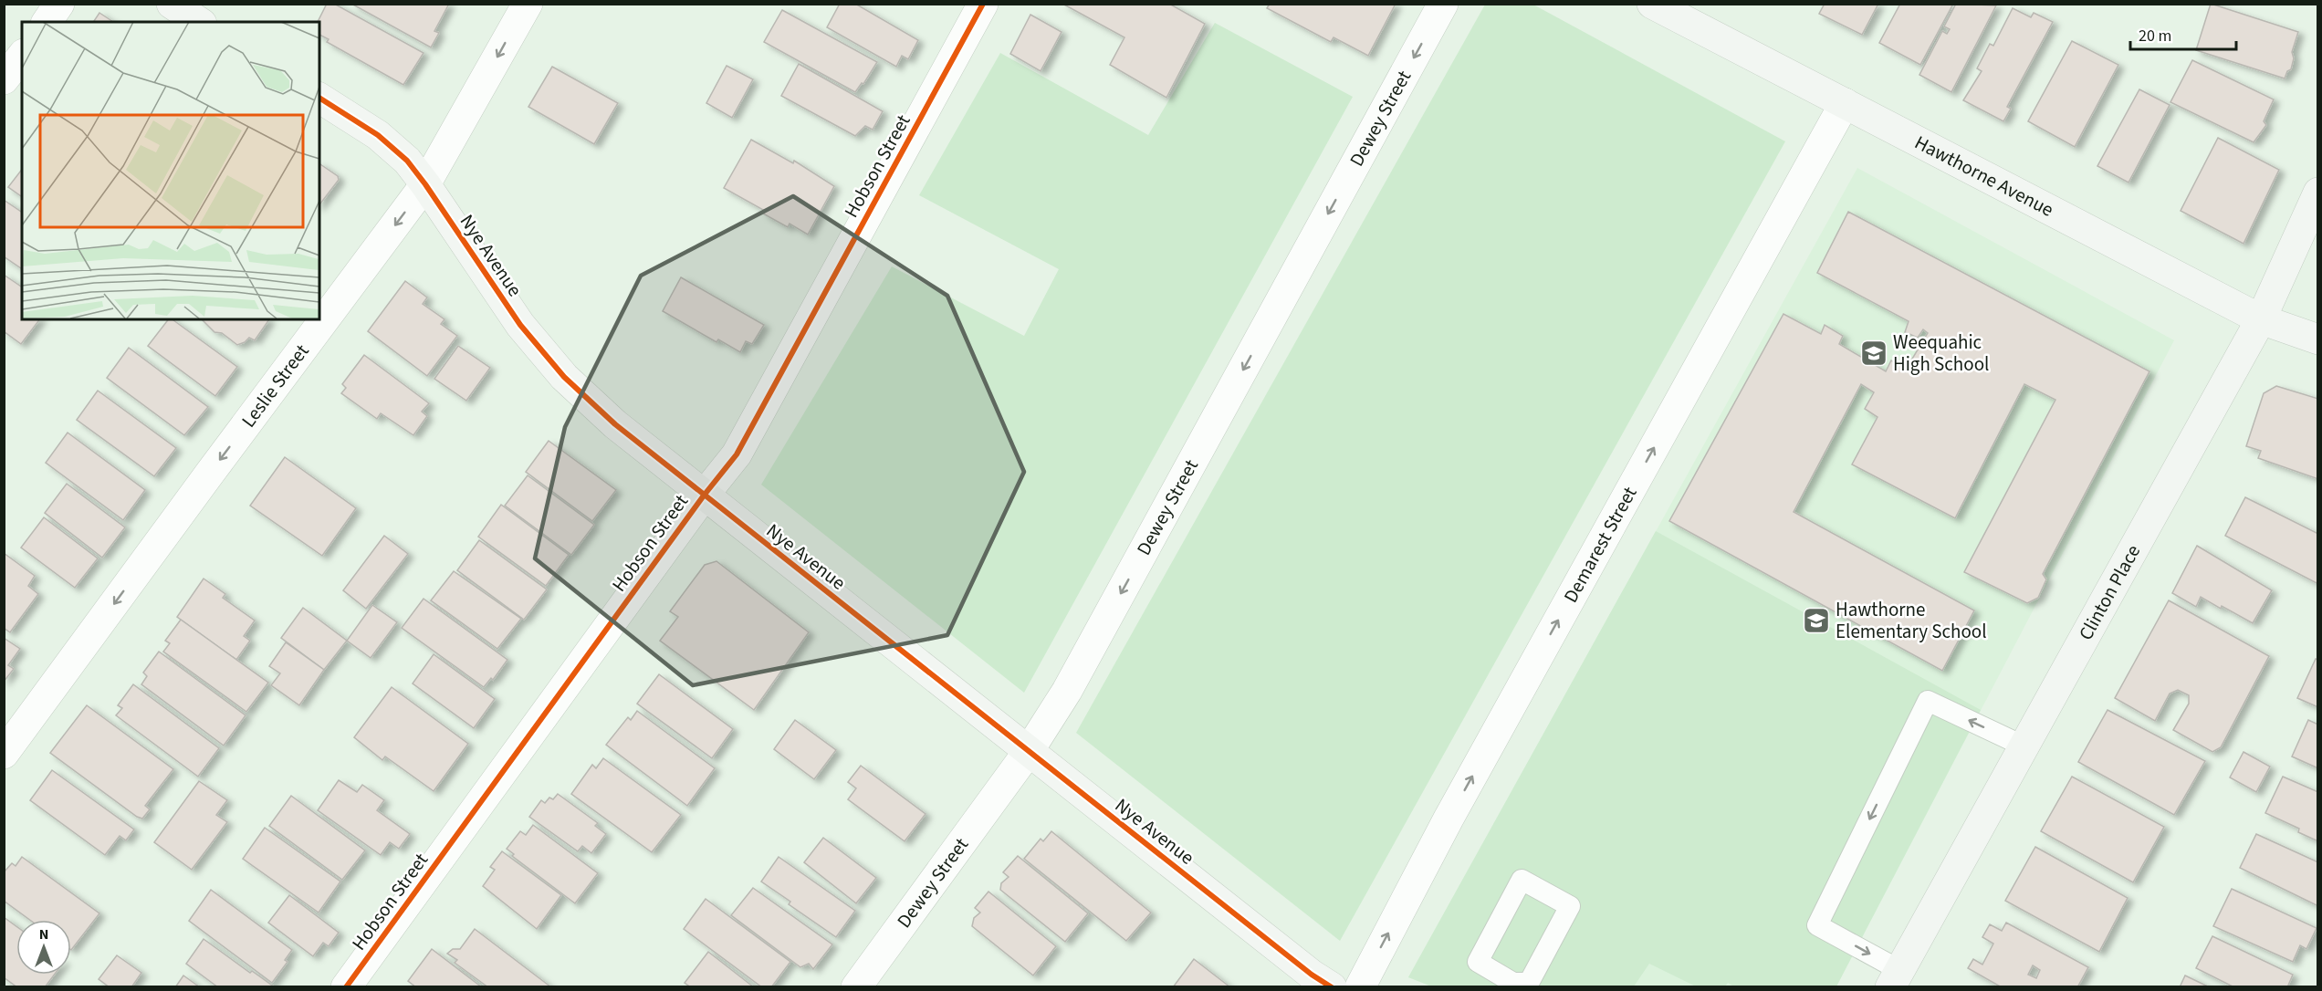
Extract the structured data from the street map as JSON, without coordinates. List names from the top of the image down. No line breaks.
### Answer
{"streets":{"street":["Dewey Street","Hobson Street","Hawthorne Avenue","Nye Avenue","Leslie Street","Demarest Street","Clinton Place"]},"crossings":[["Dewey Street","Nye Avenue"],["Hobson Street","Nye Avenue"],["Hawthorne Avenue","Demarest Street"],["Hawthorne Avenue","Clinton Place"],["Nye Avenue","Leslie Street"]],"one_way":["Dewey Street","Leslie Street","Demarest Street"],"places":{"school or university":["Weequahic High School","Hawthorne Elementary School"]},"scale_bar":"20 m","north":"top"}
